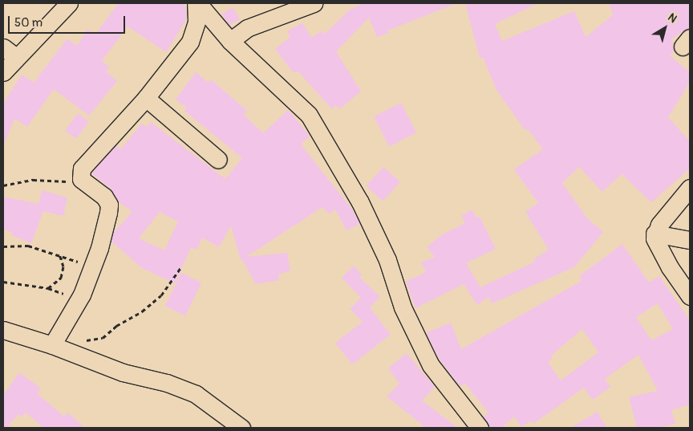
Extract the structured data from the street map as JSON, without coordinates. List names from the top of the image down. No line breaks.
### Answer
{"scale_bar":"50 m","north":"top right"}
